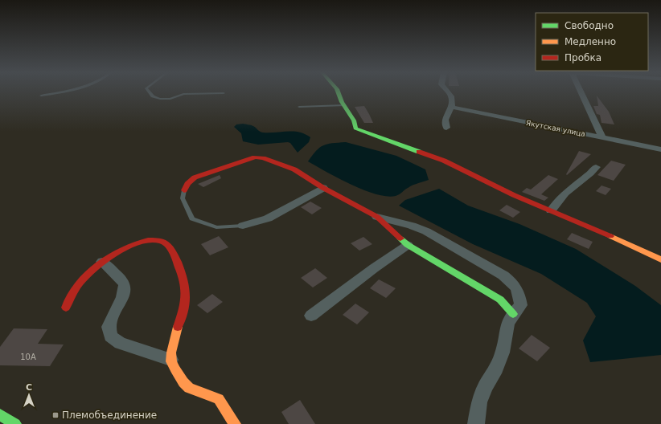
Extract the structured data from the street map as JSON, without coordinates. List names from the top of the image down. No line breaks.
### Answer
{"streets":{"street":["Якутская улица"]},"places":{"transit":["Племобъединение"]},"house_numbers":["10А"],"legend":["Свободно","Медленно","Пробка"],"north":"top"}
